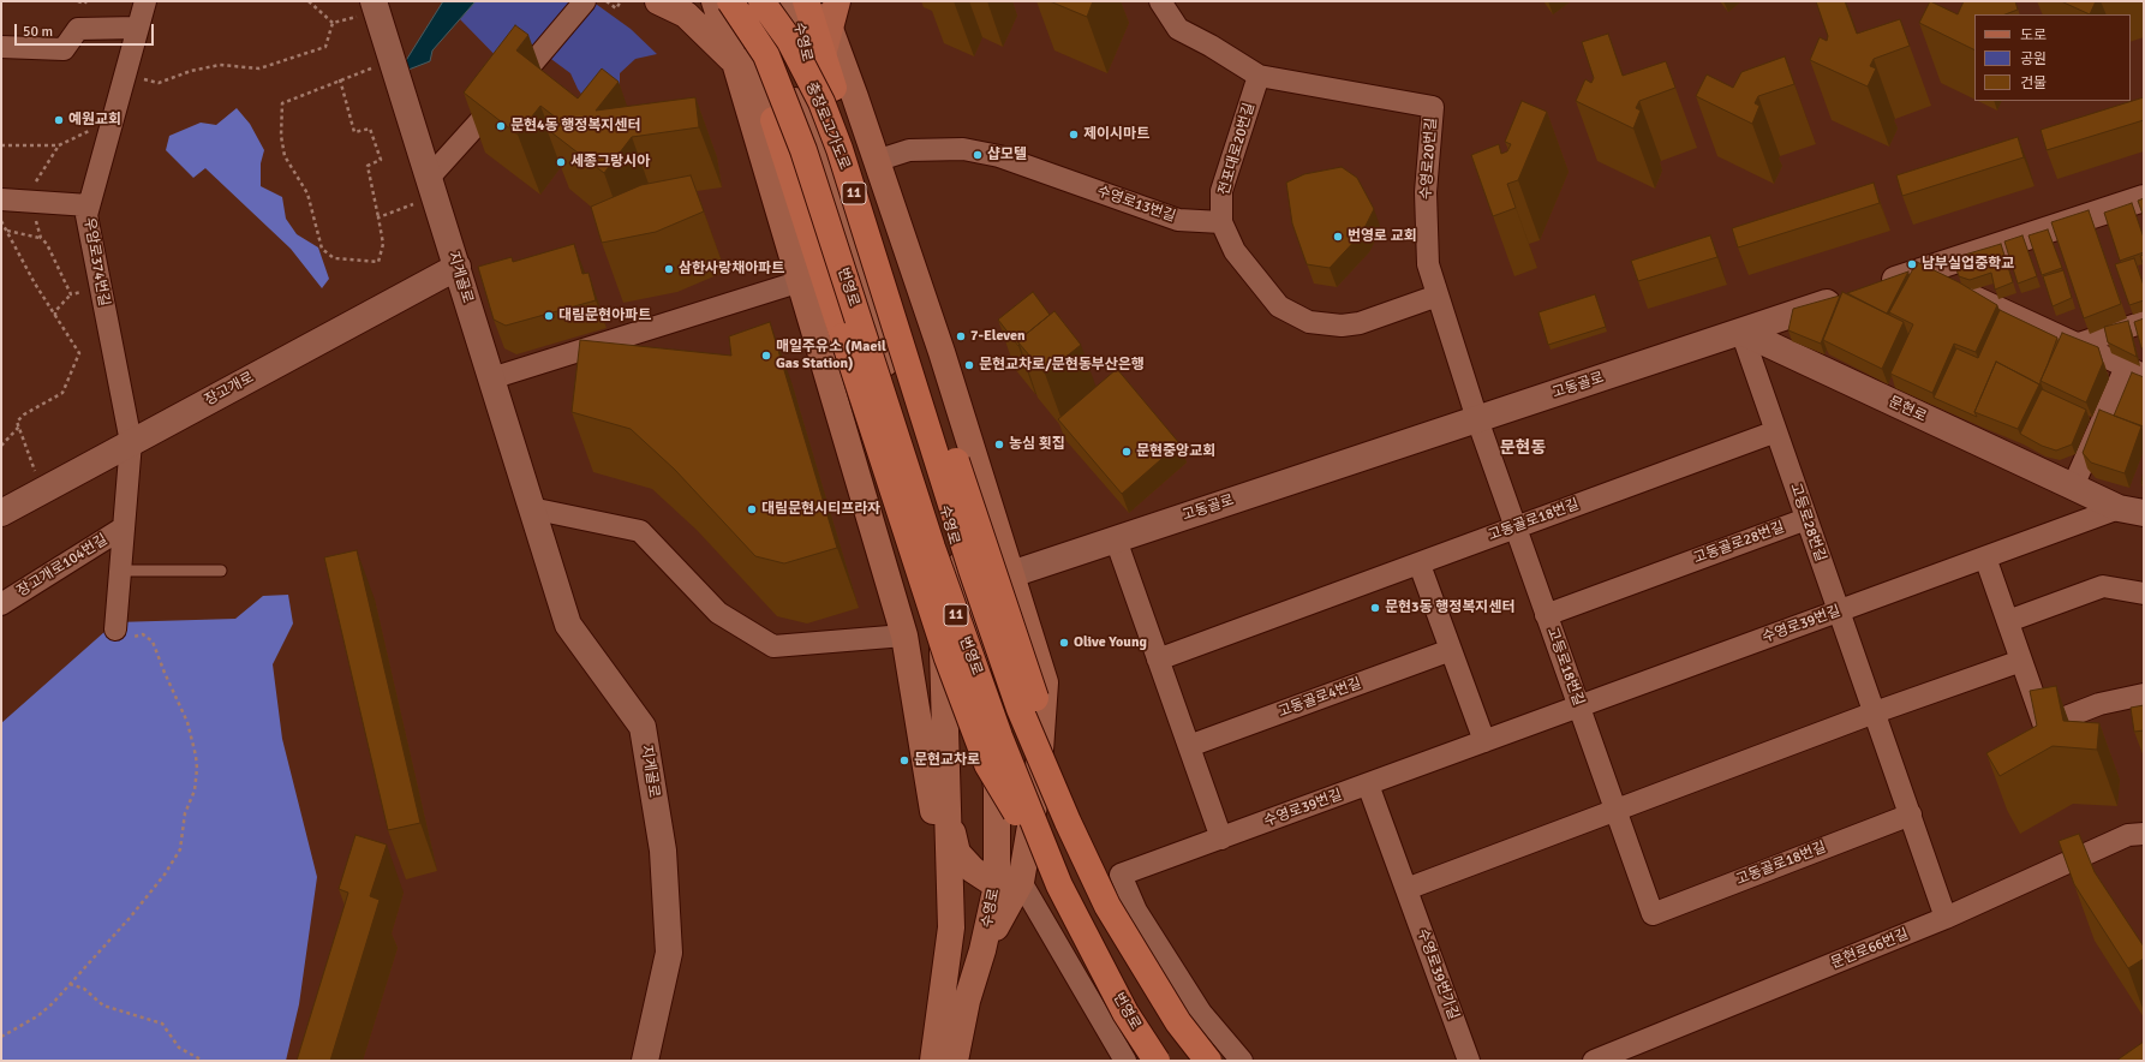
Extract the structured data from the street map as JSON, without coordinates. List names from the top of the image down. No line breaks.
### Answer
{"streets":{"highway":["충장로고가도로","11","번영로"],"main road":["수영로"],"street":["전포대로20번길","수영로20번길","수영로13번길","우암로374번길","지게골로","고동골로","장고개로","문현로","고동골로18번길","고등로28번길","고동골로28번길","장고개로104번길","수영로39번길","고등로18번길","고동골로4번길","문현로66번길","수영로39번가길"]},"crossings":[["충장로고가도로","번영로"],["전포대로20번길","수영로20번길"],["전포대로20번길","수영로13번길"],["수영로20번길","고동골로"],["수영로20번길","고등로18번길"],["우암로374번길","장고개로"],["우암로374번길","장고개로104번길"],["지게골로","장고개로"],["고동골로","문현로"],["고동골로","고등로28번길"],["고동골로","고등로18번길"],["장고개로","장고개로104번길"],["문현로","고등로28번길"],["문현로","수영로39번길"],["고동골로18번길","고등로28번길"],["고동골로18번길","고등로18번길"],["고등로28번길","고동골로28번길"],["고등로28번길","수영로39번길"],["고등로28번길","문현로66번길"],["고동골로28번길","고등로18번길"],["수영로39번길","고등로18번길"],["수영로39번길","수영로39번가길"]],"districts":["문현동"],"places":["예원교회","문현4동 행정복지센터","제이시마트","샵모텔","세종그랑시아","번영로 교회","남부실업중학교","삼한사랑채아파트","대림문현아파트","7-Eleven","매일주유소 (Maeil Gas Station)","문현교차로/문현동부산은행","농심 횟집","문현중앙교회","대림문현시티프라자","문현3동 행정복지센터","Olive Young","문현교차로"],"legend":["도로","공원","건물"],"scale_bar":"50 m"}
